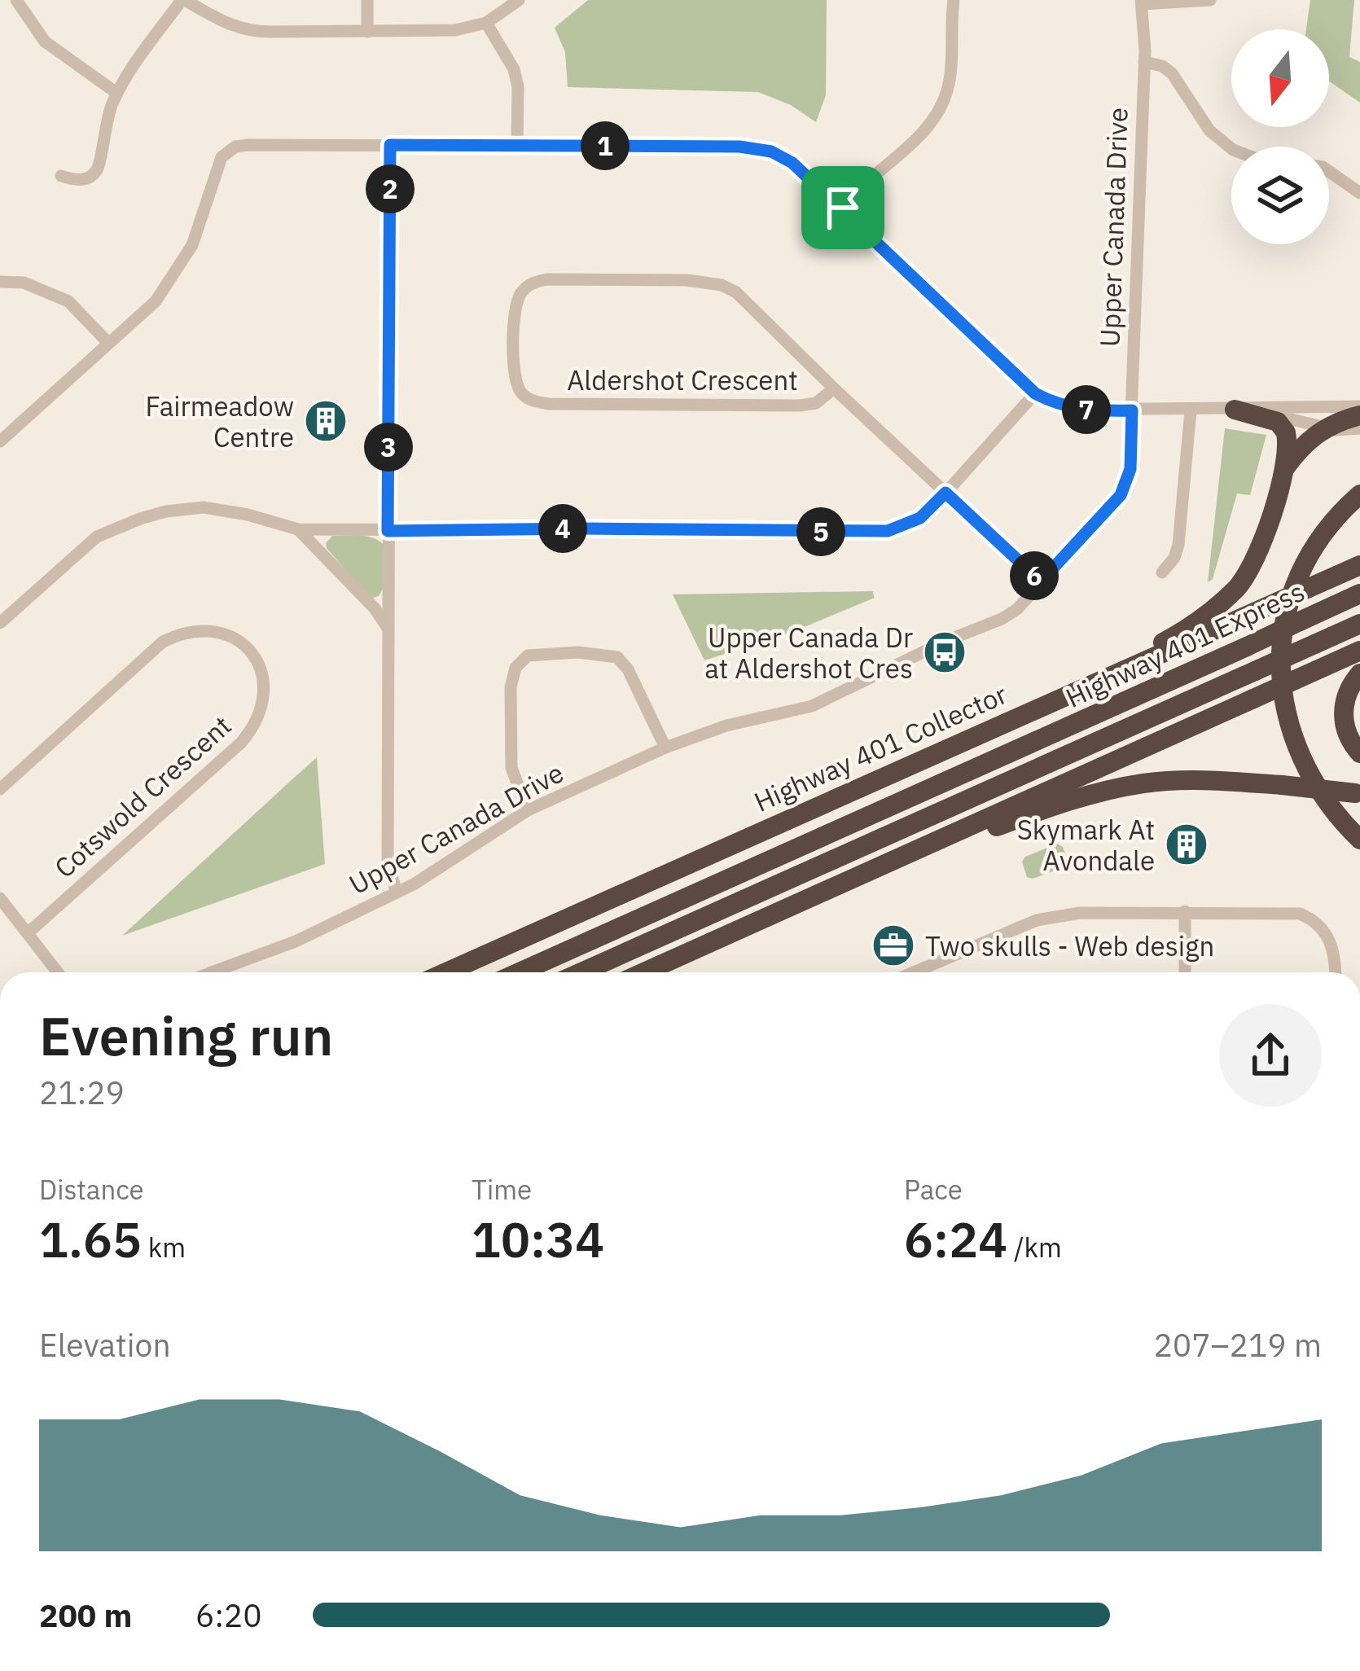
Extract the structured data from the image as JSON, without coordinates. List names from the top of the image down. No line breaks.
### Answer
{"streets":{"highway":["Highway 401 Express","Highway 401 Collector"],"street":["Upper Canada Drive","Aldershot Crescent","Cotswold Crescent"]},"crossings":[["Upper Canada Drive","Aldershot Crescent"]],"places":{"building":["Fairmeadow Centre","Skymark At Avondale"],"bus stop":["Upper Canada Dr at Aldershot Cres"],"office":["Two skulls - Web design"]},"north":"bottom","page":{"pins":["1","2","7","3","4","5","6"],"heading":["Evening run","21:29"],"stats":[["Distance","1.65 km"],["Time","10:34"],["Pace","6:24 /km"]],"chart":["Elevation","207–219 m"],"list":[{"name":"200 m","note":"6:20"}]}}
